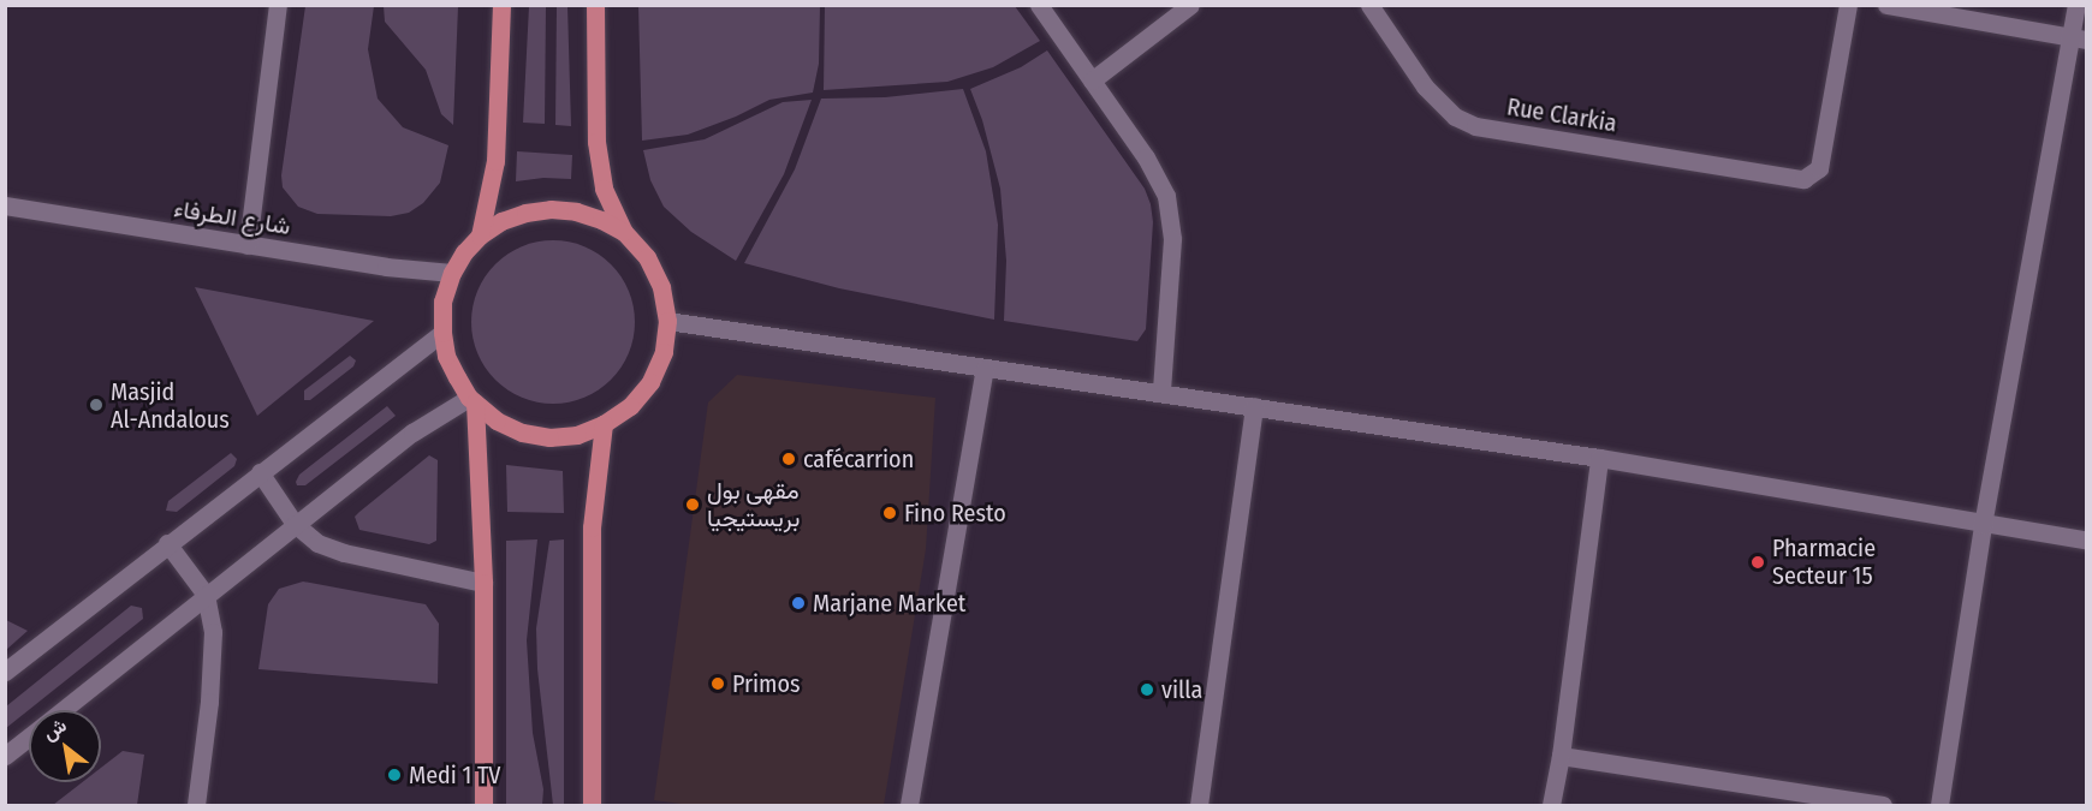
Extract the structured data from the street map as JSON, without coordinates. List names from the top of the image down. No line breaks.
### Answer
{"streets":{"street":["Rue Clarkia","شارع الطرفاء"]},"places":["Masjid Al-Andalous","cafécarrion","مقهى بول بريستيجيا","Fino Resto","Pharmacie Secteur 15","Marjane Market","Primos","villa","Medi 1 TV"],"north":"top left"}
